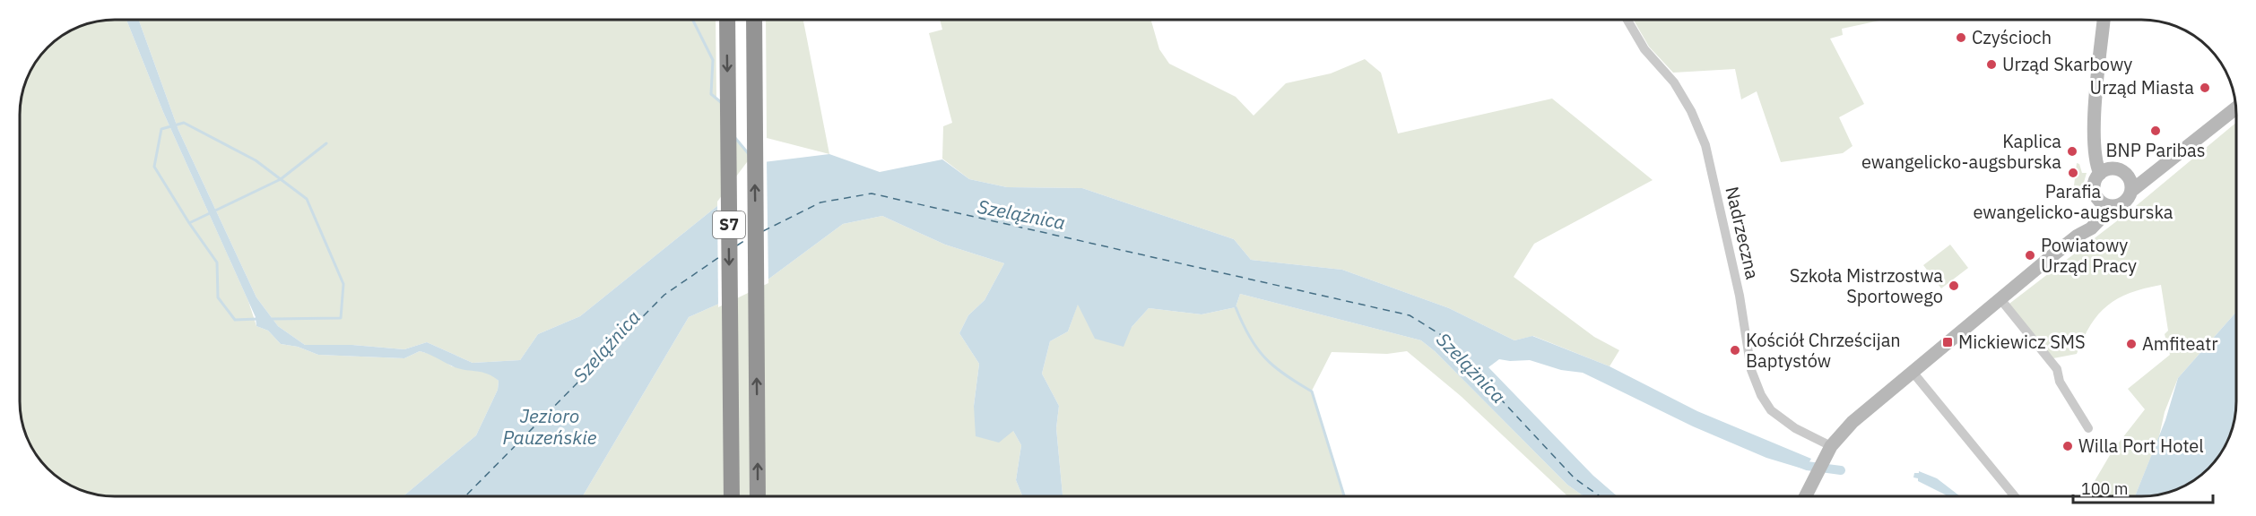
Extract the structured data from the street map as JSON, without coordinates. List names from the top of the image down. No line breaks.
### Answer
{"streets":{"highway":["S7"],"street":["Nadrzeczna"]},"water":["Szelążnica","Jezioro Pauzeńskie"],"places":{"other":["Czyścioch","Urząd Skarbowy","Urząd Miasta","BNP Paribas","Kaplica ewangelicko-augsburska","Parafia ewangelicko-augsburska","Powiatowy Urząd Pracy","Szkoła Mistrzostwa Sportowego","Amfiteatr","Kościół Chrześcijan Baptystów","Willa Port Hotel"],"transit":["Mickiewicz SMS"]},"scale_bar":"100 m"}
